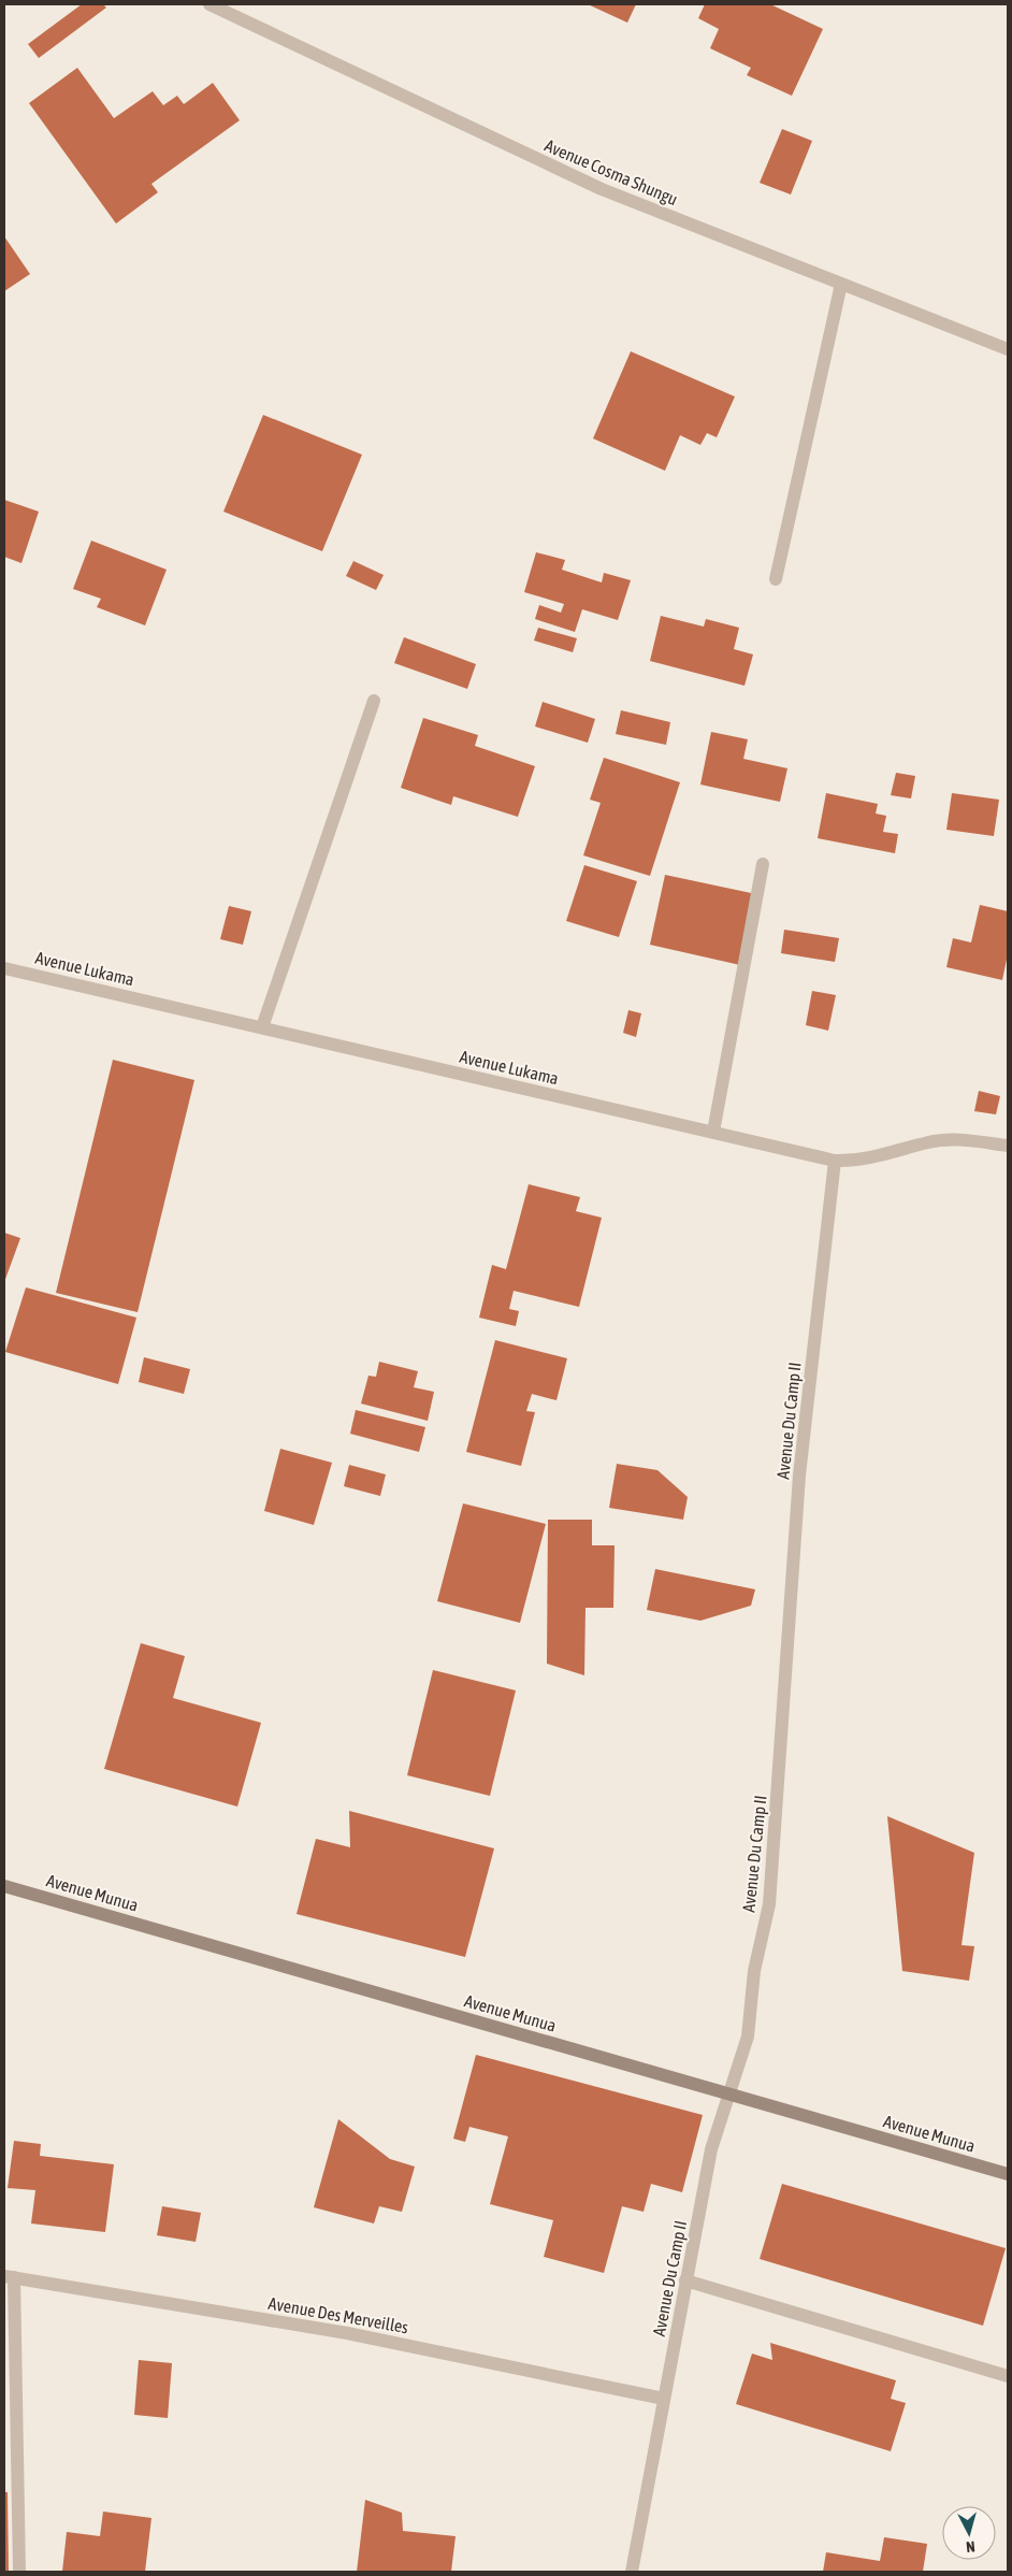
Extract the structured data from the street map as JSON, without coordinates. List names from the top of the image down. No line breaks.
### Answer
{"streets":{"main road":["Avenue Munua"],"street":["Avenue Cosma Shungu","Avenue Lukama","Avenue Du Camp II","Avenue Des Merveilles"]},"crossings":[["Avenue Lukama","Avenue Du Camp II"],["Avenue Du Camp II","Avenue Munua"],["Avenue Du Camp II","Avenue Des Merveilles"]],"north":"bottom"}
